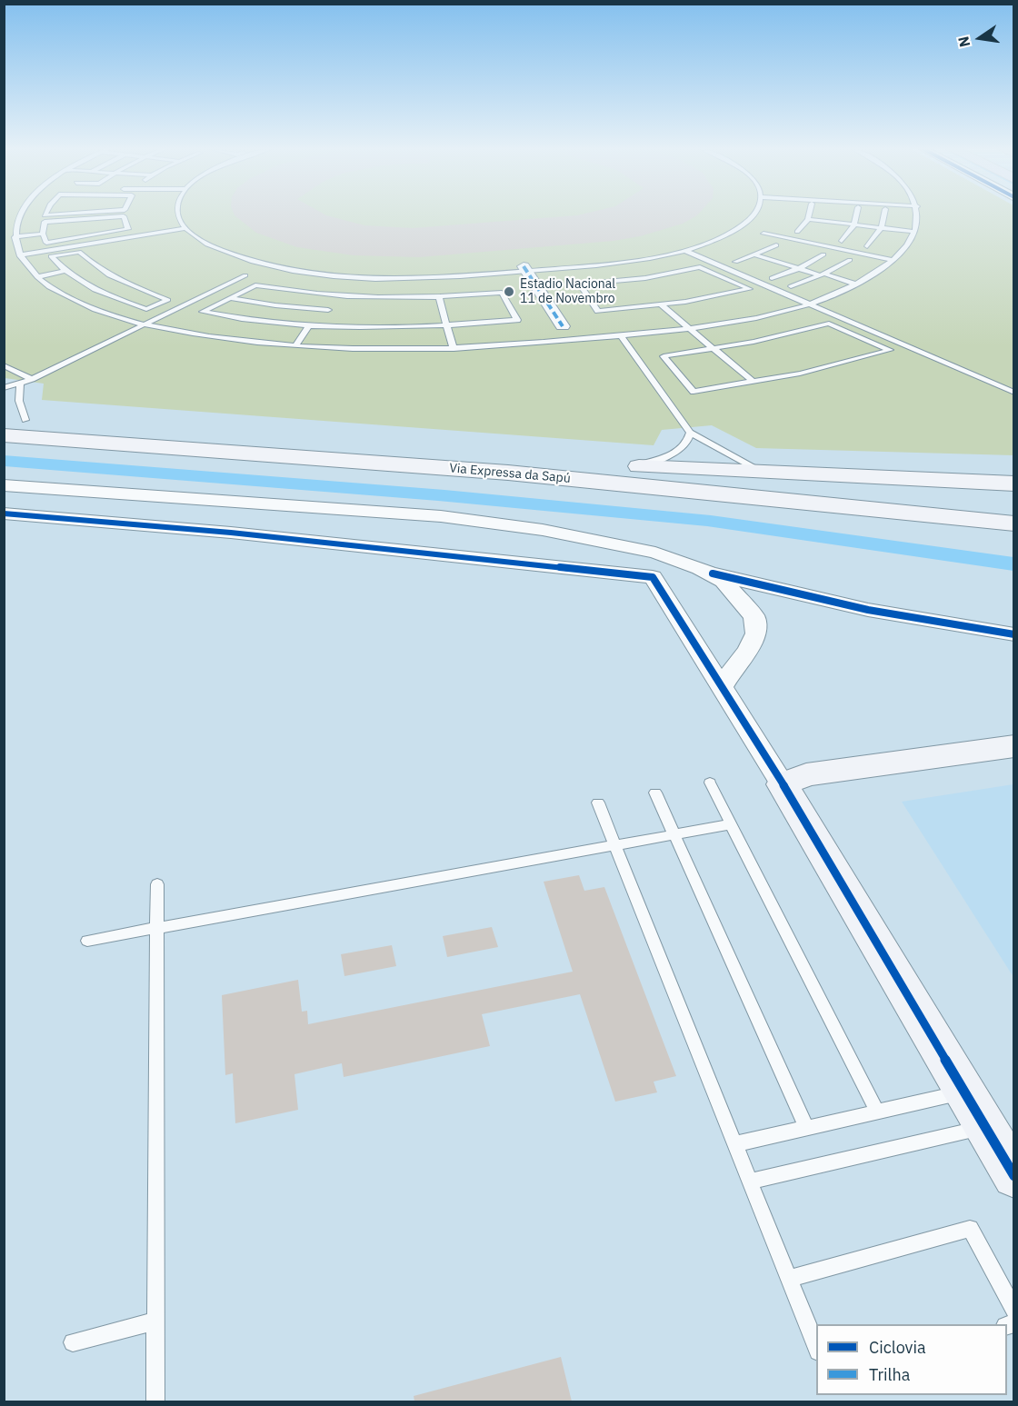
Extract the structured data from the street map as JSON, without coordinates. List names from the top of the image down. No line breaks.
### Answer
{"streets":{"main road":["Via Expressa da Sapú"]},"places":["Estadio Nacional 11 de Novembro"],"legend":["Ciclovia","Trilha"],"north":"left"}
